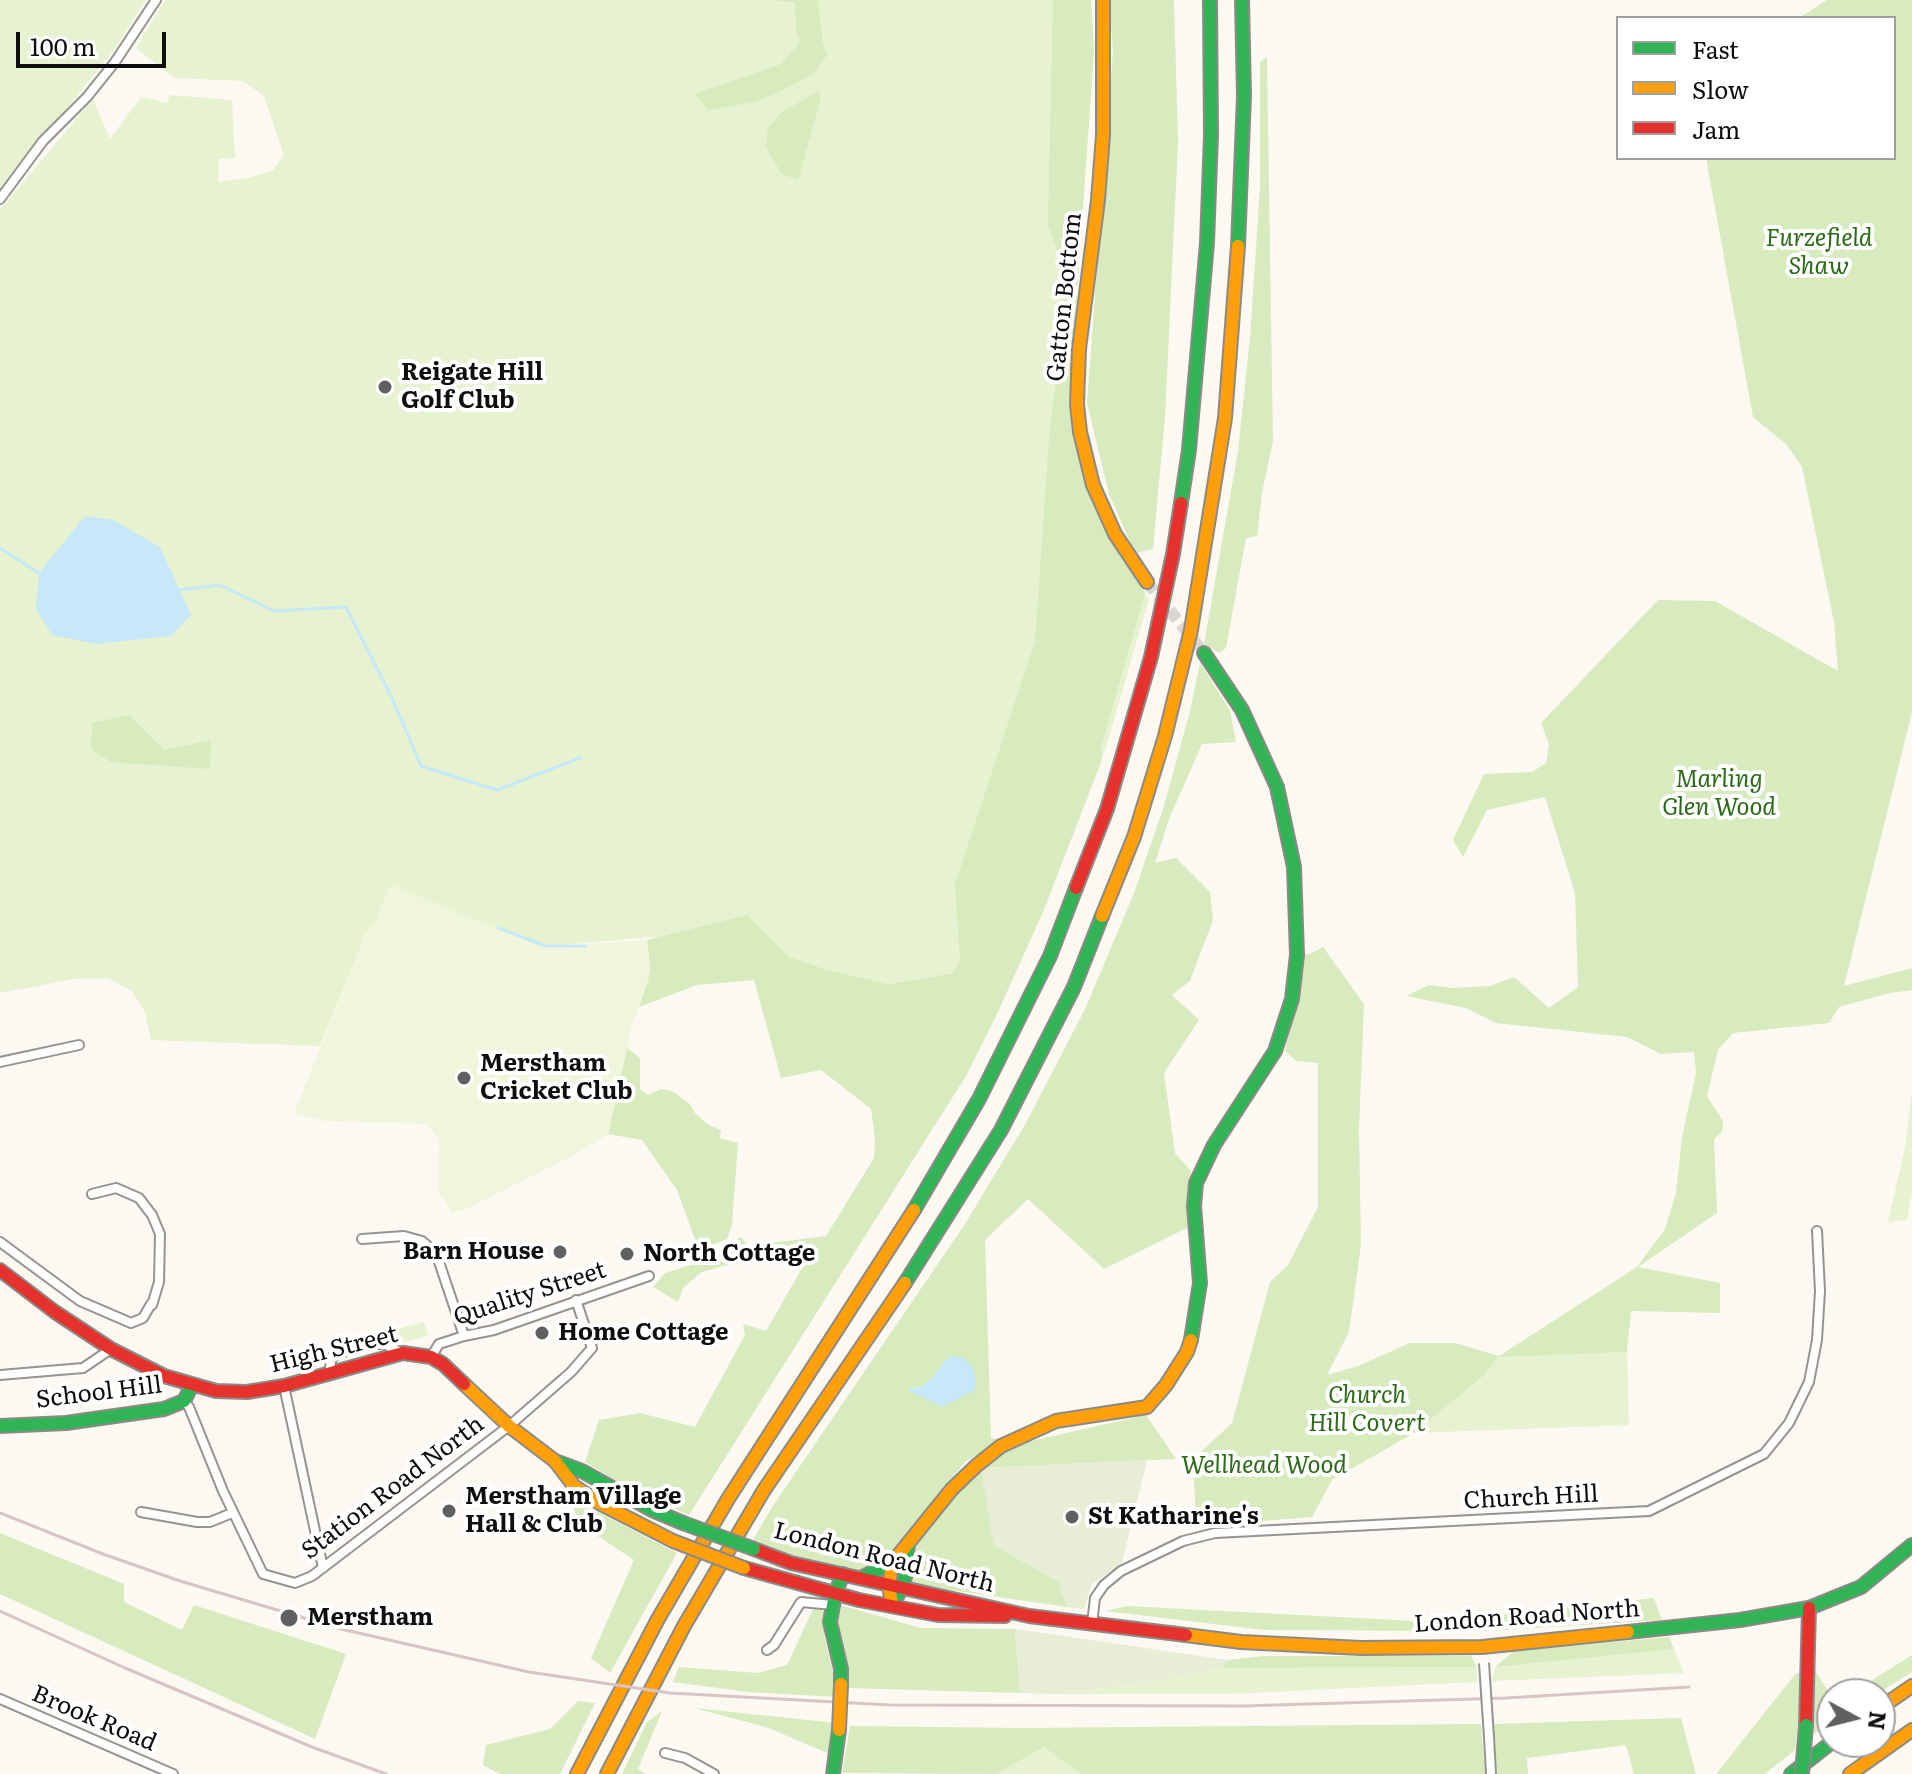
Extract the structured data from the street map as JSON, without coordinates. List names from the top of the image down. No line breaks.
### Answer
{"streets":{"main road":["Gatton Bottom","High Street","School Hill","London Road North"],"street":["Quality Street","Station Road North","Church Hill","Brook Road"]},"crossings":[["Quality Street","High Street"],["Quality Street","Station Road North"],["High Street","School Hill"],["High Street","Station Road North"],["High Street","London Road North"],["Station Road North","London Road North"],["Church Hill","London Road North"]],"parks":["Furzefield Shaw","Marling Glen Wood","Church Hill Covert","Wellhead Wood"],"places":["Reigate Hill Golf Club","Merstham Cricket Club","Barn House","North Cottage","Home Cottage","Merstham Village Hall & Club","St Katharine's","Merstham"],"legend":["Fast","Slow","Jam"],"scale_bar":"100 m","north":"right"}
